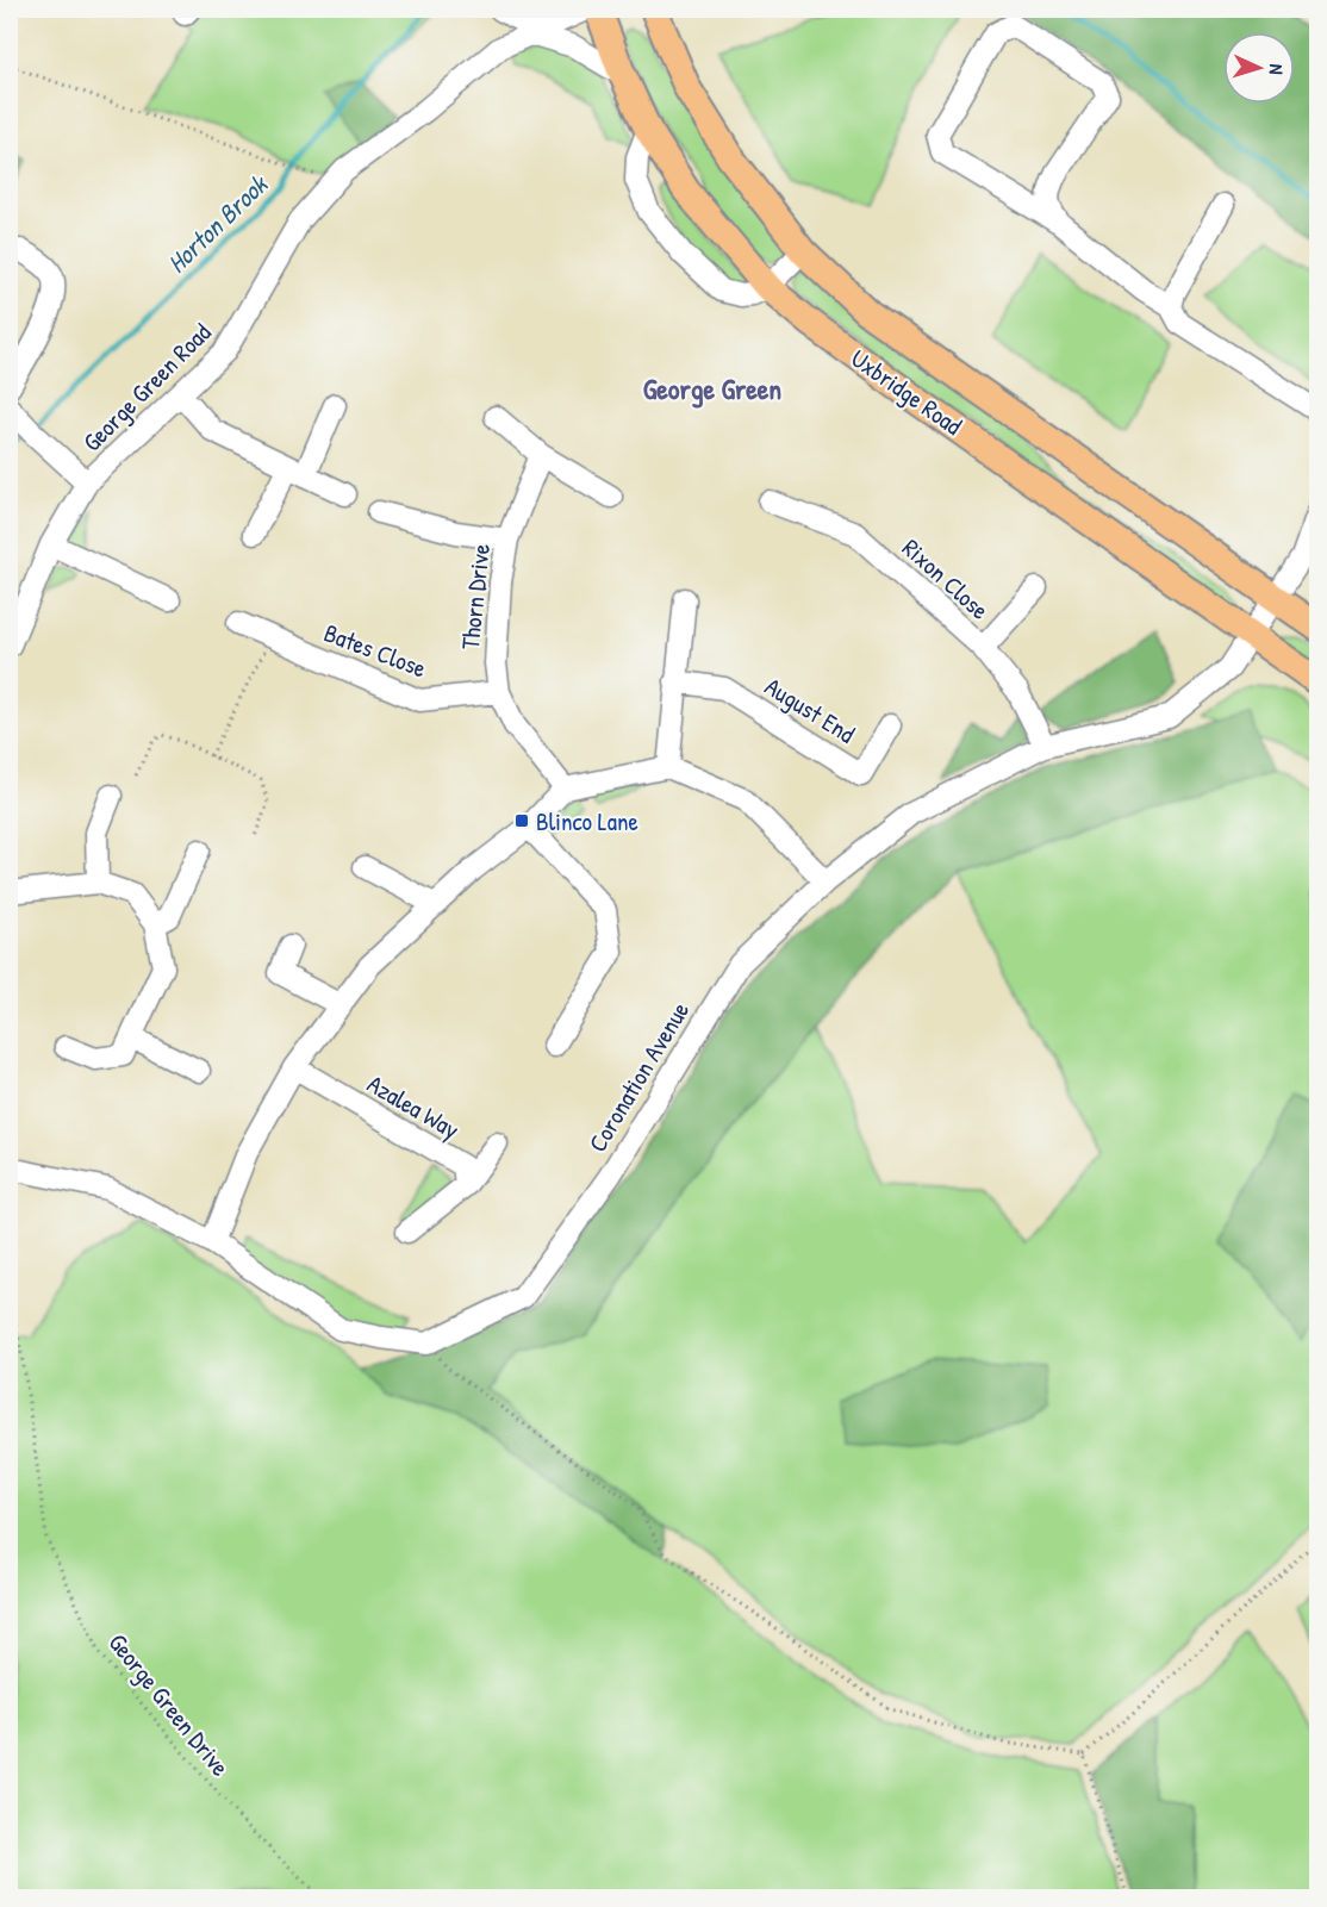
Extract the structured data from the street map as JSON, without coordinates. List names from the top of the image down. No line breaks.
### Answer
{"streets":{"main road":["Uxbridge Road"],"street":["George Green Road","Rixon Close","Thorn Drive","Bates Close","August End","Coronation Avenue","Azalea Way"],"path":["George Green Drive"]},"crossings":[["Uxbridge Road","Coronation Avenue"],["Rixon Close","Coronation Avenue"],["Thorn Drive","Bates Close"]],"districts":["George Green"],"water":["Horton Brook"],"places":{"transit":["Blinco Lane"]},"north":"right"}
